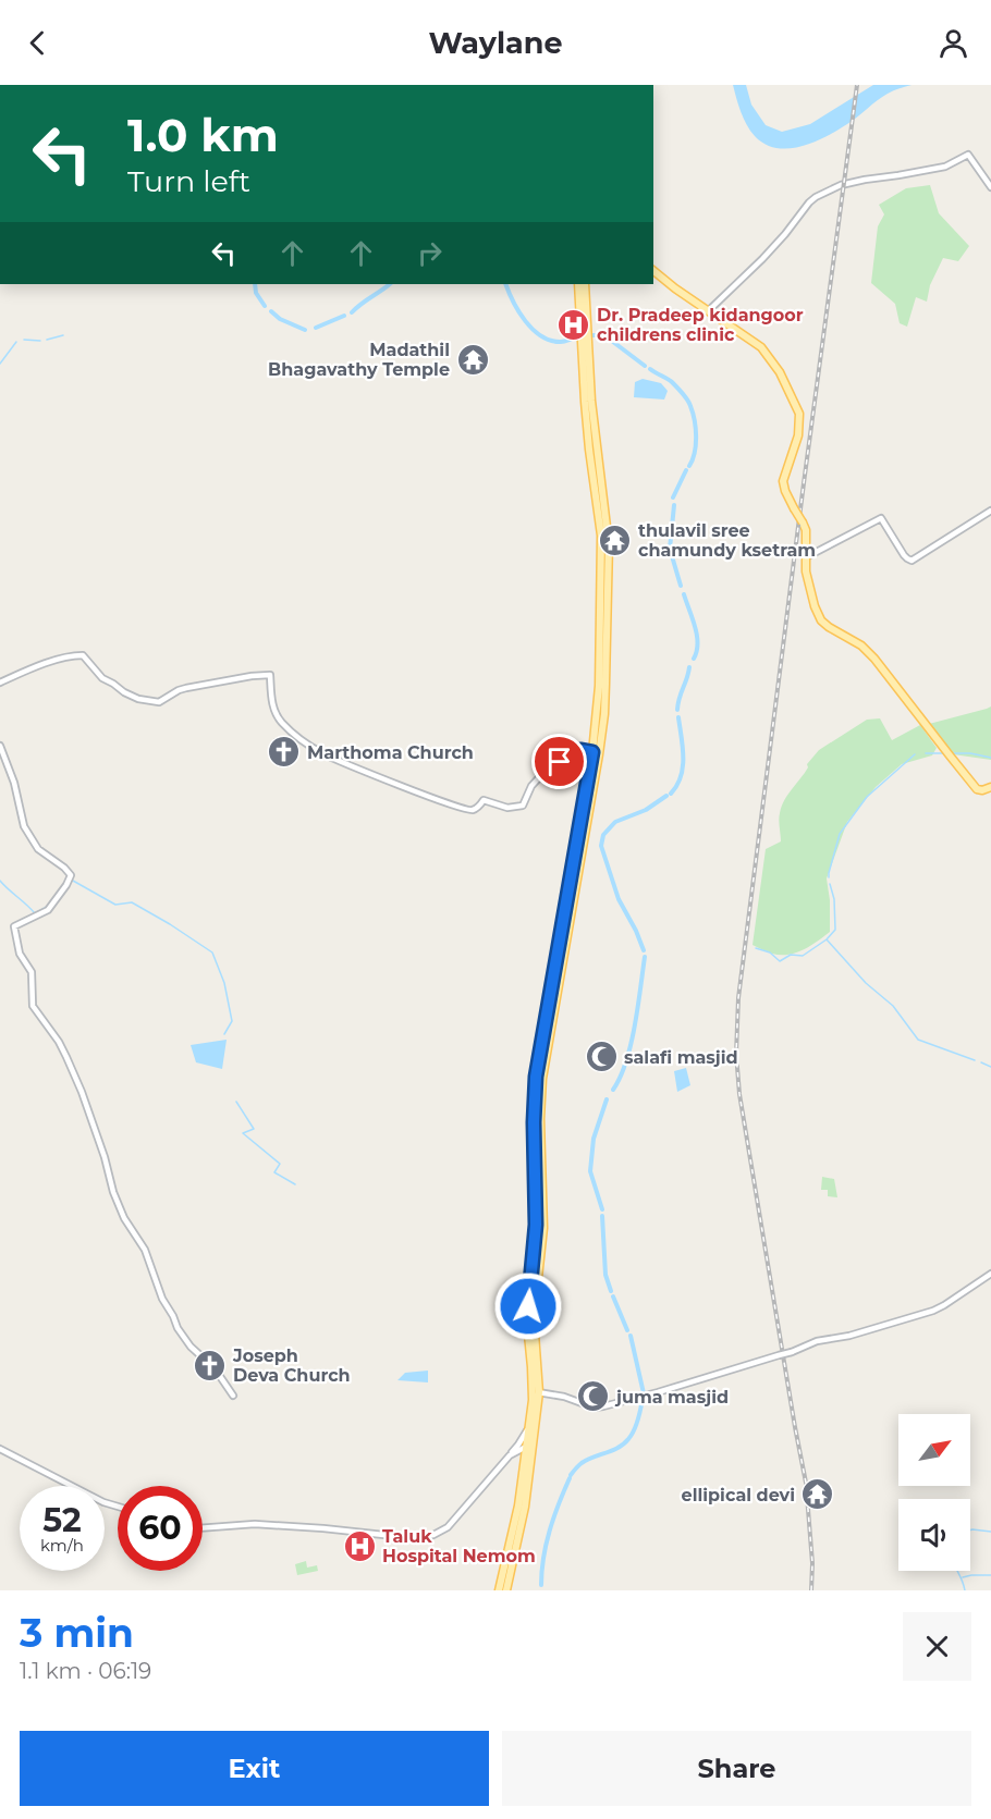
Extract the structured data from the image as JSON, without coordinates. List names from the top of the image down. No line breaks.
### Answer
{"places":{"hospital":["Dr. Pradeep kidangoor childrens clinic","Taluk Hospital Nemom"],"temple":["Madathil Bhagavathy Temple","thulavil sree chamundy ksetram","ellipical devi"],"church":["Marthoma Church","Joseph Deva Church"],"mosque":["salafi masjid","juma masjid"]},"north":"top right","page":{"header":"Waylane","turn":["1.0 km","Turn left"],"speed":"52 km/h","limit":"60","heading":["3 min","1.1 km · 06:19"],"buttons":["Exit","Share"]}}
